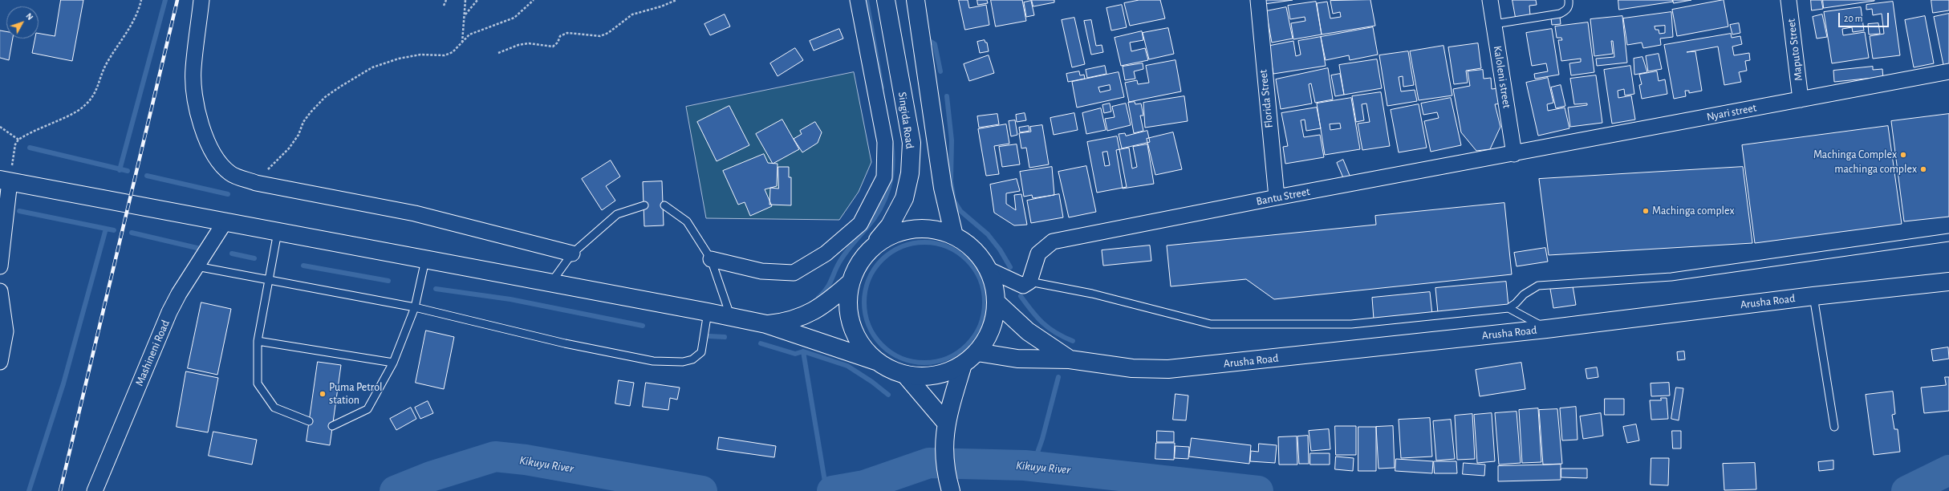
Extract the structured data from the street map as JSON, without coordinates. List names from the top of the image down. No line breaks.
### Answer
{"streets":{"main road":["Singida Road","Arusha Road"],"street":["Maputo Street","Kaloleni street","Florida Street","Nyari street","Bantu Street","Mashineni Road"]},"crossings":[["Maputo Street","Nyari street"],["Kaloleni street","Nyari street"],["Kaloleni street","Bantu Street"],["Florida Street","Bantu Street"],["Nyari street","Bantu Street"]],"water":["Kikuyu River"],"places":["Machinga Complex","machinga complex","Machinga complex","Puma Petrol station"],"scale_bar":"20 m","north":"top right"}
